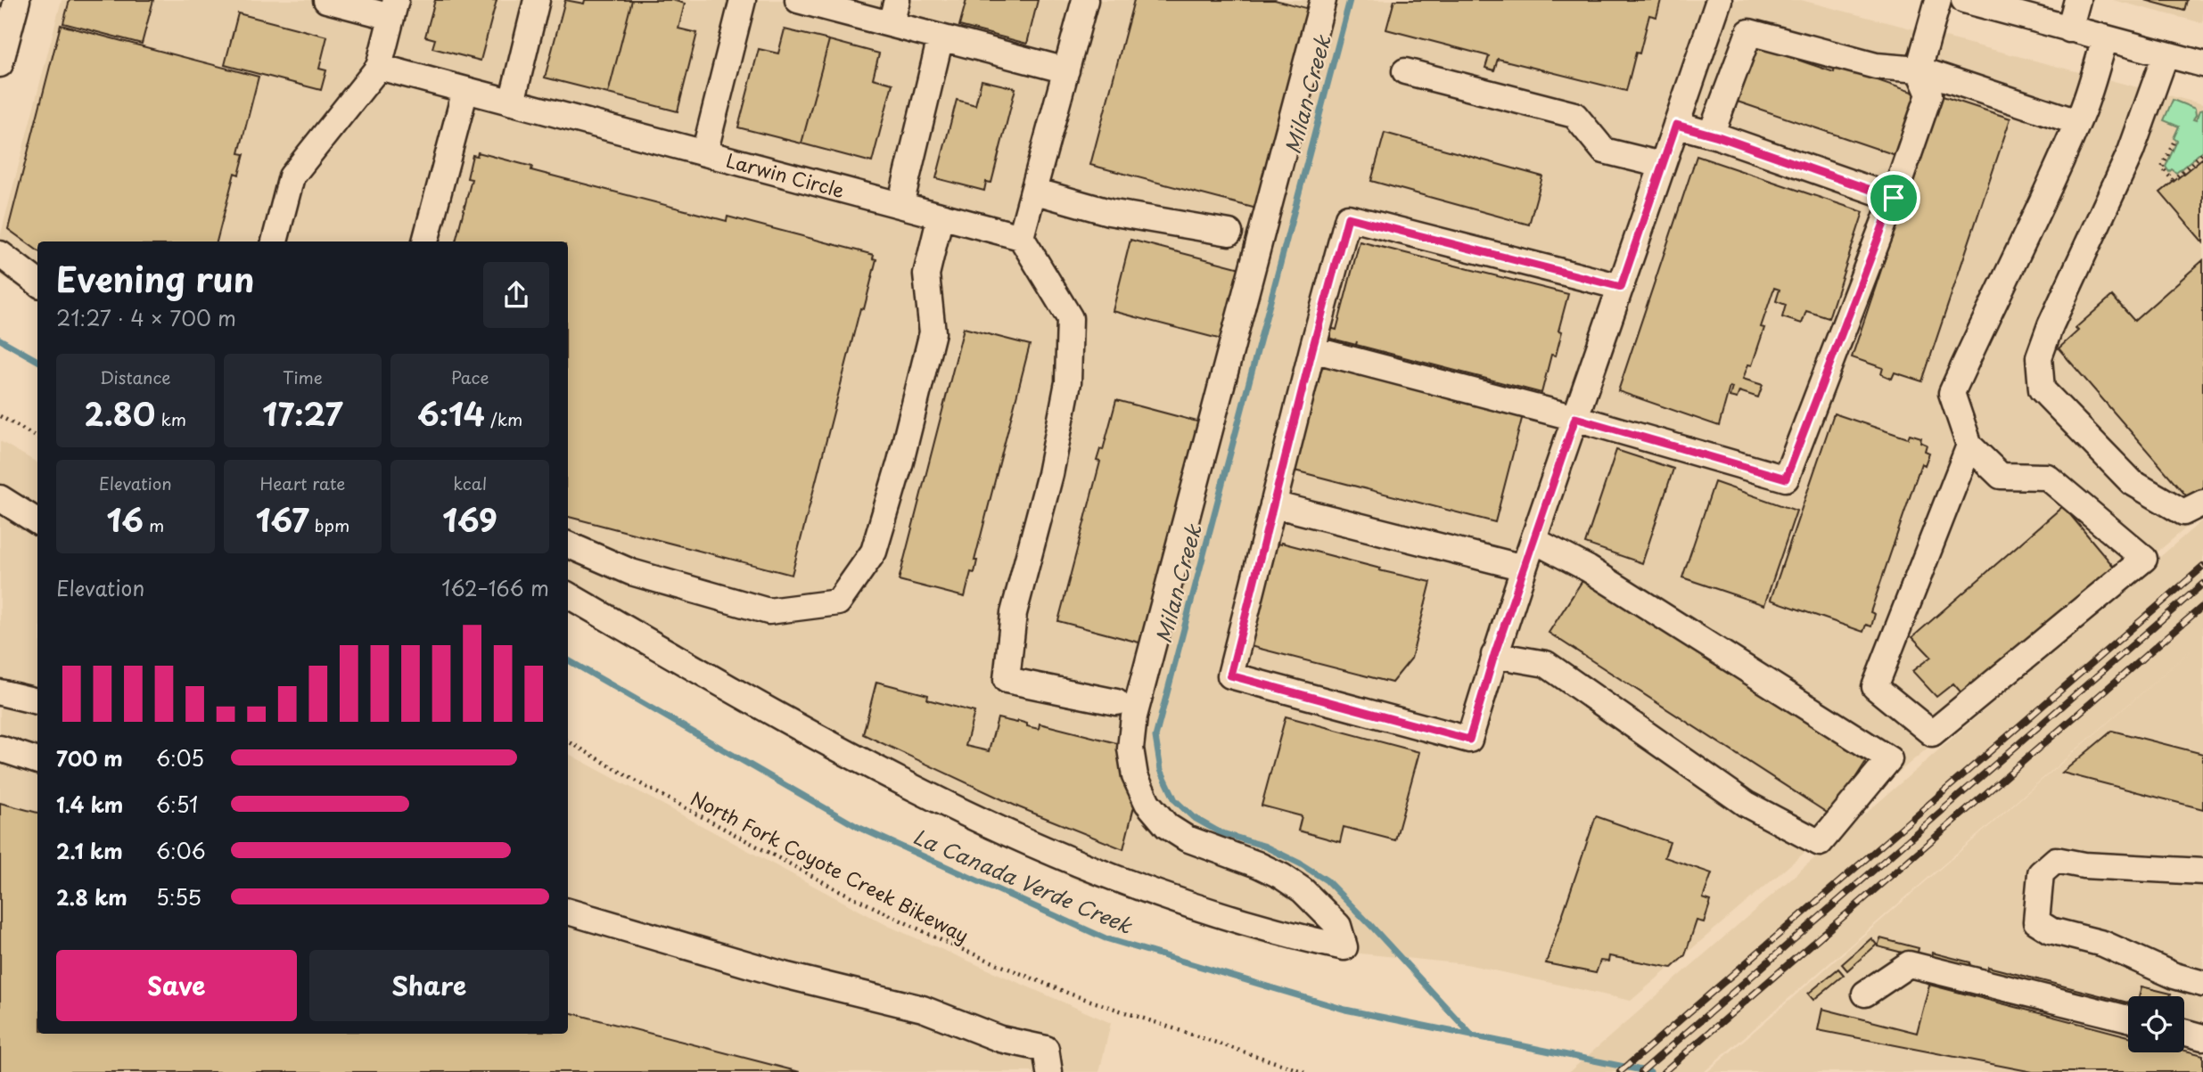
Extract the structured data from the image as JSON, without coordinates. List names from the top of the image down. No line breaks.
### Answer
{"streets":{"street":["Larwin Circle"],"path":["North Fork Coyote Creek Bikeway"]},"water":["Milan Creek","La Canada Verde Creek"],"page":{"heading":["Evening run","21:27 · 4 × 700 m"],"stats":[["Distance","2.80 km"],["Time","17:27"],["Pace","6:14 /km"],["Elevation","16 m"],["Heart rate","167 bpm"],["kcal","169"]],"chart":["Elevation","162–166 m"],"list":[{"name":"700 m","note":"6:05"},{"name":"1.4 km","note":"6:51"},{"name":"2.1 km","note":"6:06"},{"name":"2.8 km","note":"5:55"}],"buttons":["Save","Share"]}}
